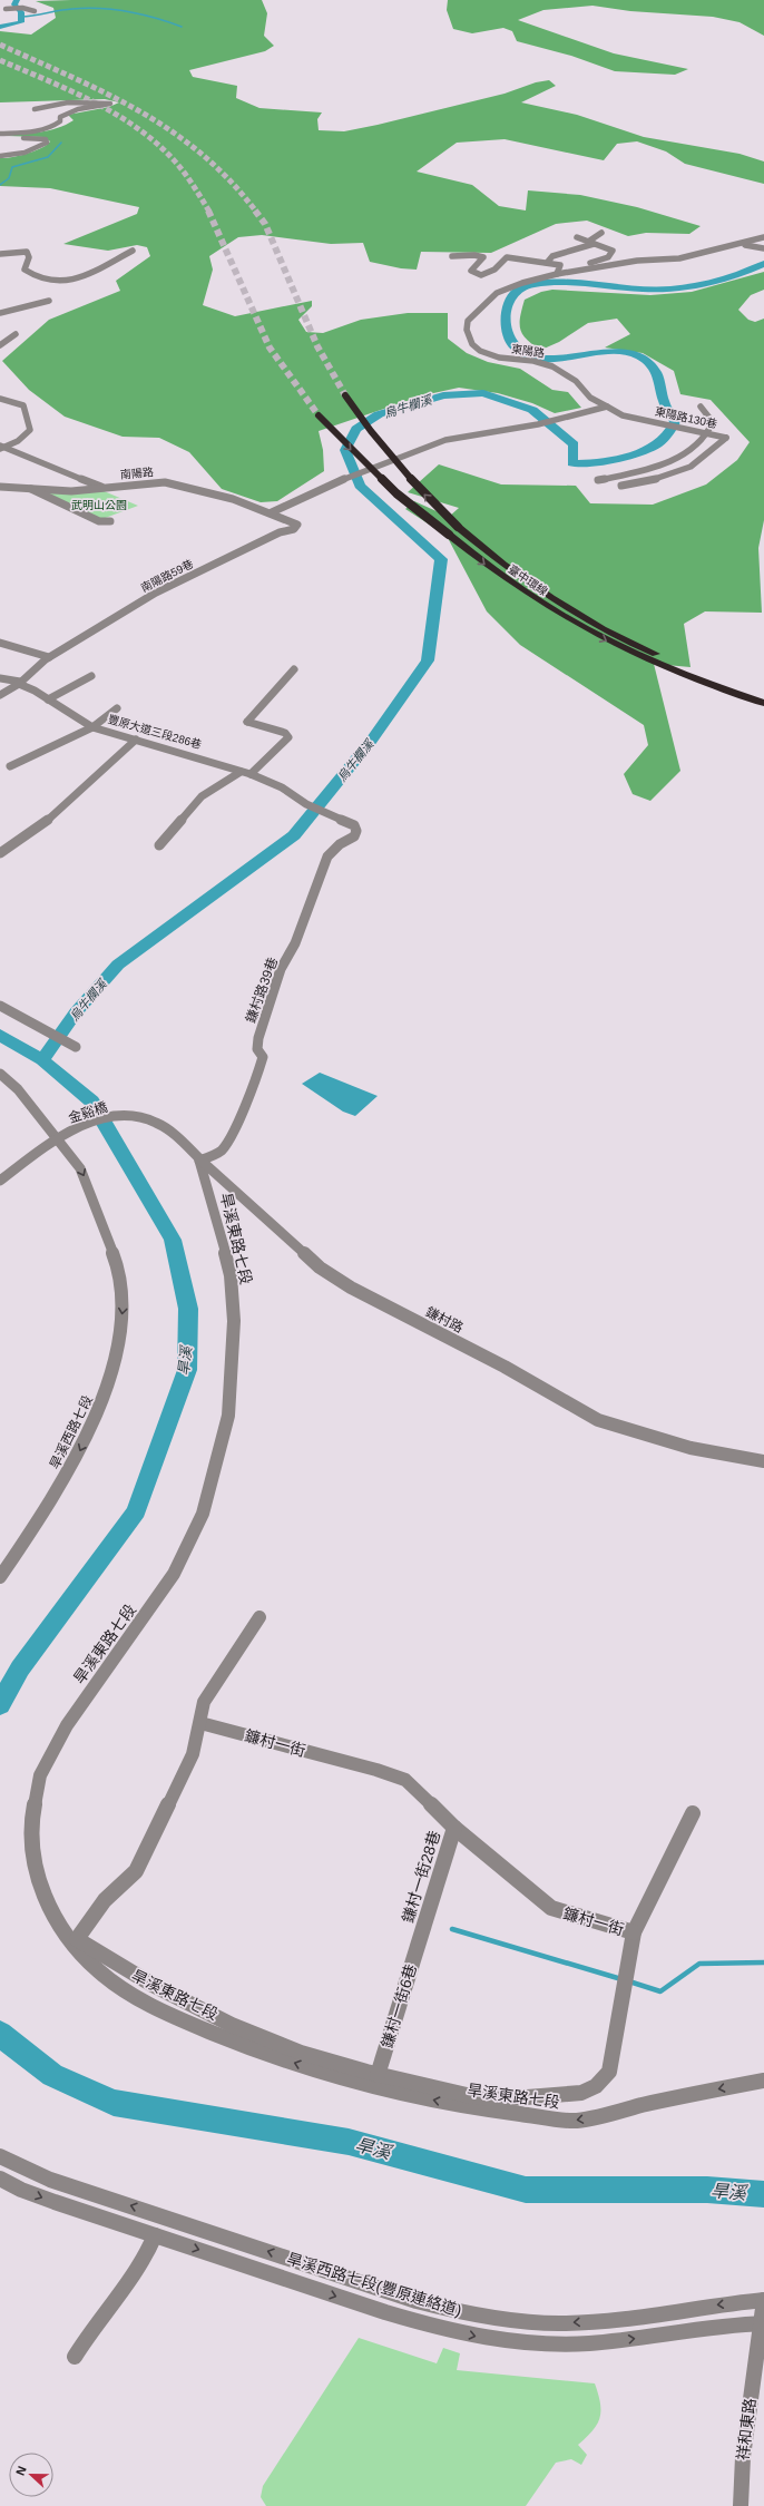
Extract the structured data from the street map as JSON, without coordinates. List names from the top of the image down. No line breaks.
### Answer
{"streets":{"highway":["臺中環線"],"street":["東陽路","東陽路130巷","南陽路","南陽路59巷","豐原大道三段286巷","鎌村路39巷","金谿橋","旱溪東路七段","鎌村路","旱溪西路七段","鐮村一街","鎌村一街28巷","鎌村一街6巷","旱溪西路七段(豐原連絡道)","祥和東路"]},"crossings":[["東陽路","東陽路130巷"],["南陽路","南陽路59巷"],["南陽路59巷","豐原大道三段286巷"],["豐原大道三段286巷","鎌村路39巷"],["鎌村路39巷","旱溪東路七段"],["鎌村路39巷","鎌村路"],["金谿橋","鎌村路"],["金谿橋","旱溪西路七段"],["旱溪東路七段","鎌村路"],["鐮村一街","鎌村一街28巷"],["鐮村一街","鎌村一街6巷"],["鎌村一街28巷","鎌村一街6巷"],["旱溪西路七段(豐原連絡道)","祥和東路"]],"one_way":["旱溪西路七段"],"water":["烏牛欄溪","旱溪"],"parks":["武明山公園"],"north":"left"}
